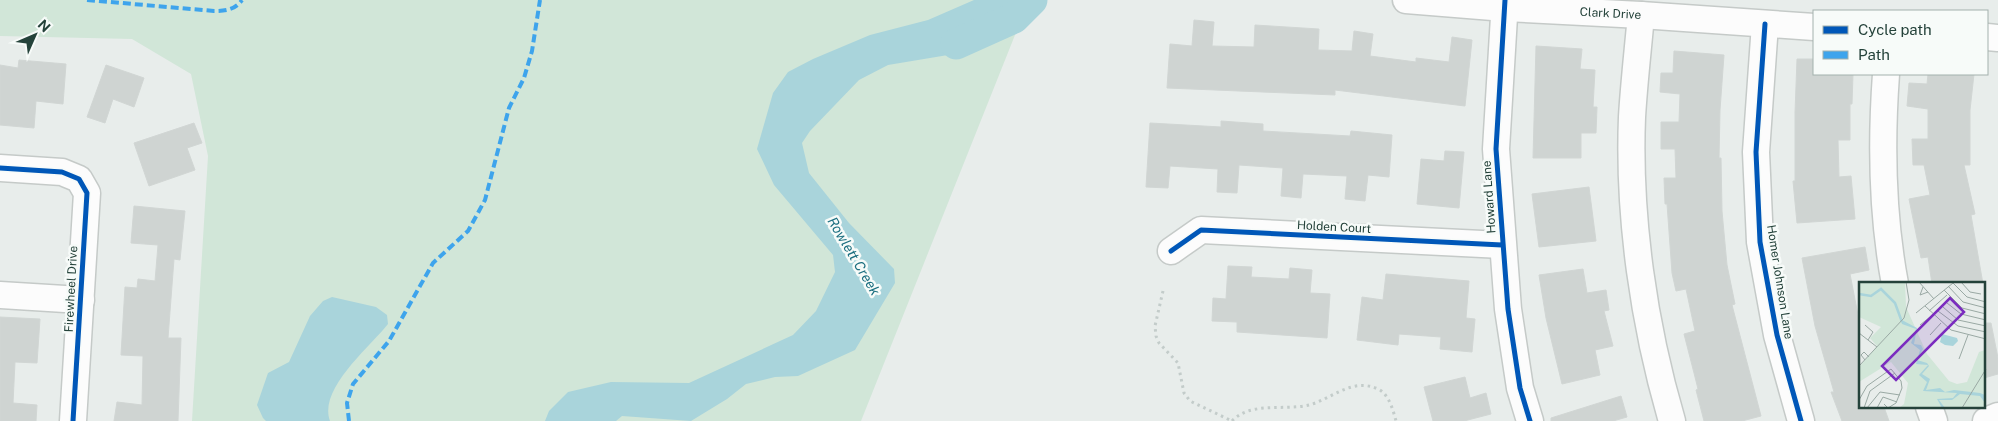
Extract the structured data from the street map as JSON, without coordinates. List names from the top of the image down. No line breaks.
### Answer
{"streets":{"street":["Clark Drive","Howard Lane","Holden Court","Homer Johnson Lane","Firewheel Drive"]},"crossings":[["Clark Drive","Howard Lane"],["Clark Drive","Homer Johnson Lane"],["Howard Lane","Holden Court"]],"water":["Rowlett Creek"],"legend":["Cycle path","Path"],"north":"top right"}
